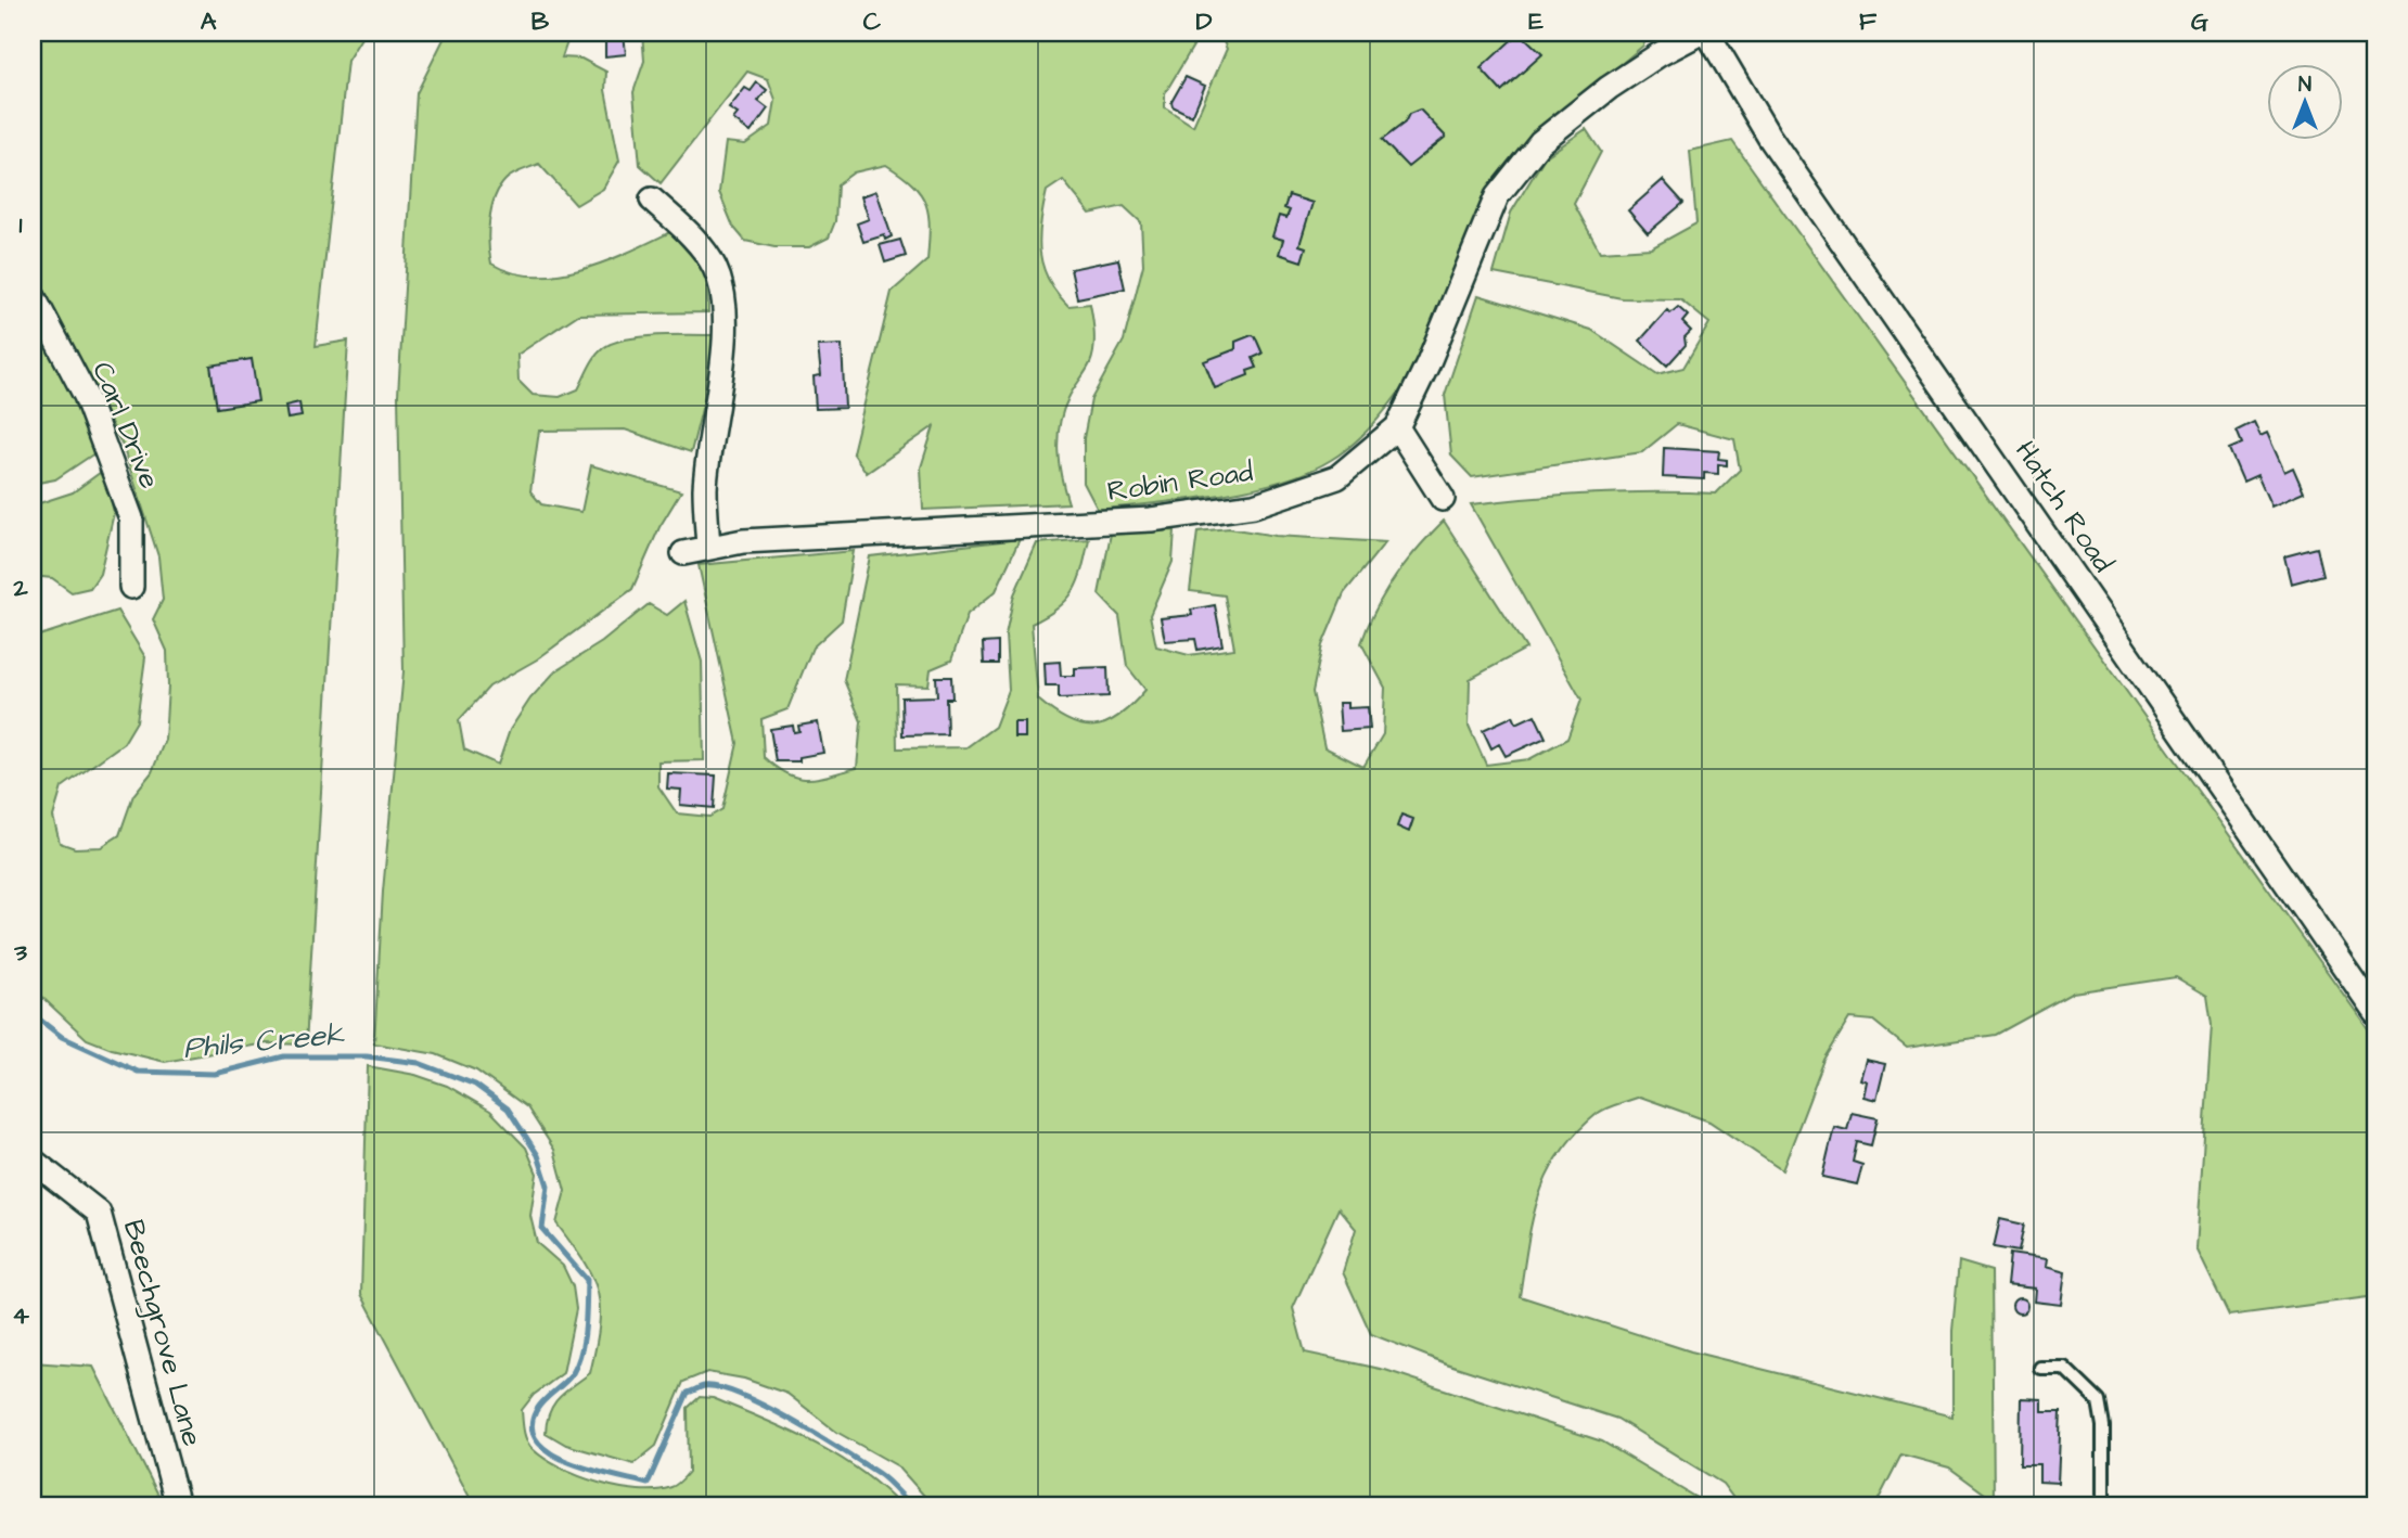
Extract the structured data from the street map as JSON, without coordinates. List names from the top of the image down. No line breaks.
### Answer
{"streets":{"street":["Carl Drive","Robin Road","Hatch Road","Beechgrove Lane"]},"water":["Phils Creek"],"north":"top","grid":{"columns":["A","B","C","D","E","F","G"],"rows":["1","2","3","4"]}}
